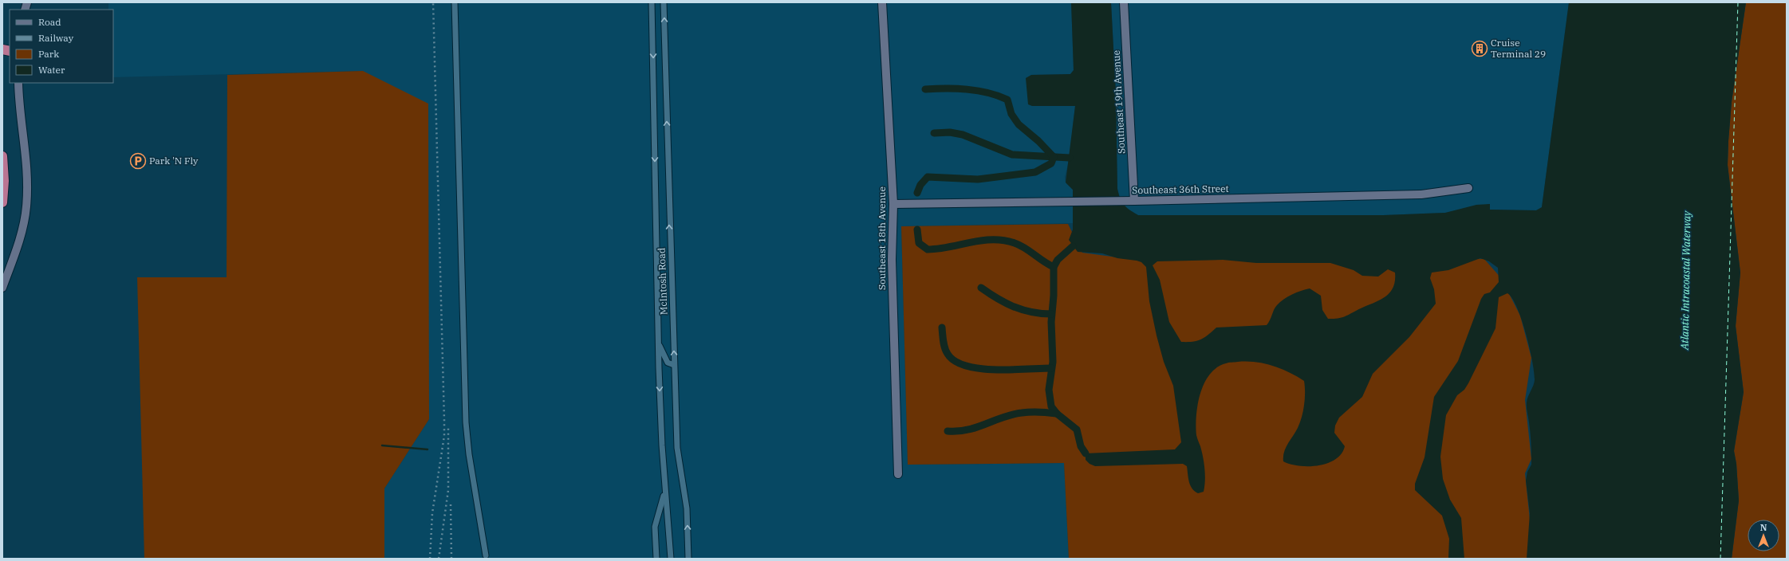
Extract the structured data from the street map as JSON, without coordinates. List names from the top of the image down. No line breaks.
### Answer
{"streets":{"street":["Southeast 19th Avenue","Southeast 36th Street","Southeast 18th Avenue","McIntosh Road"]},"crossings":[["Southeast 19th Avenue","Southeast 36th Street"],["Southeast 36th Street","Southeast 18th Avenue"]],"water":["Atlantic Intracoastal Waterway"],"places":{"building":["Cruise Terminal 29"],"parking":["Park 'N Fly"]},"legend":["Road","Railway","Park","Water"],"north":"top"}
